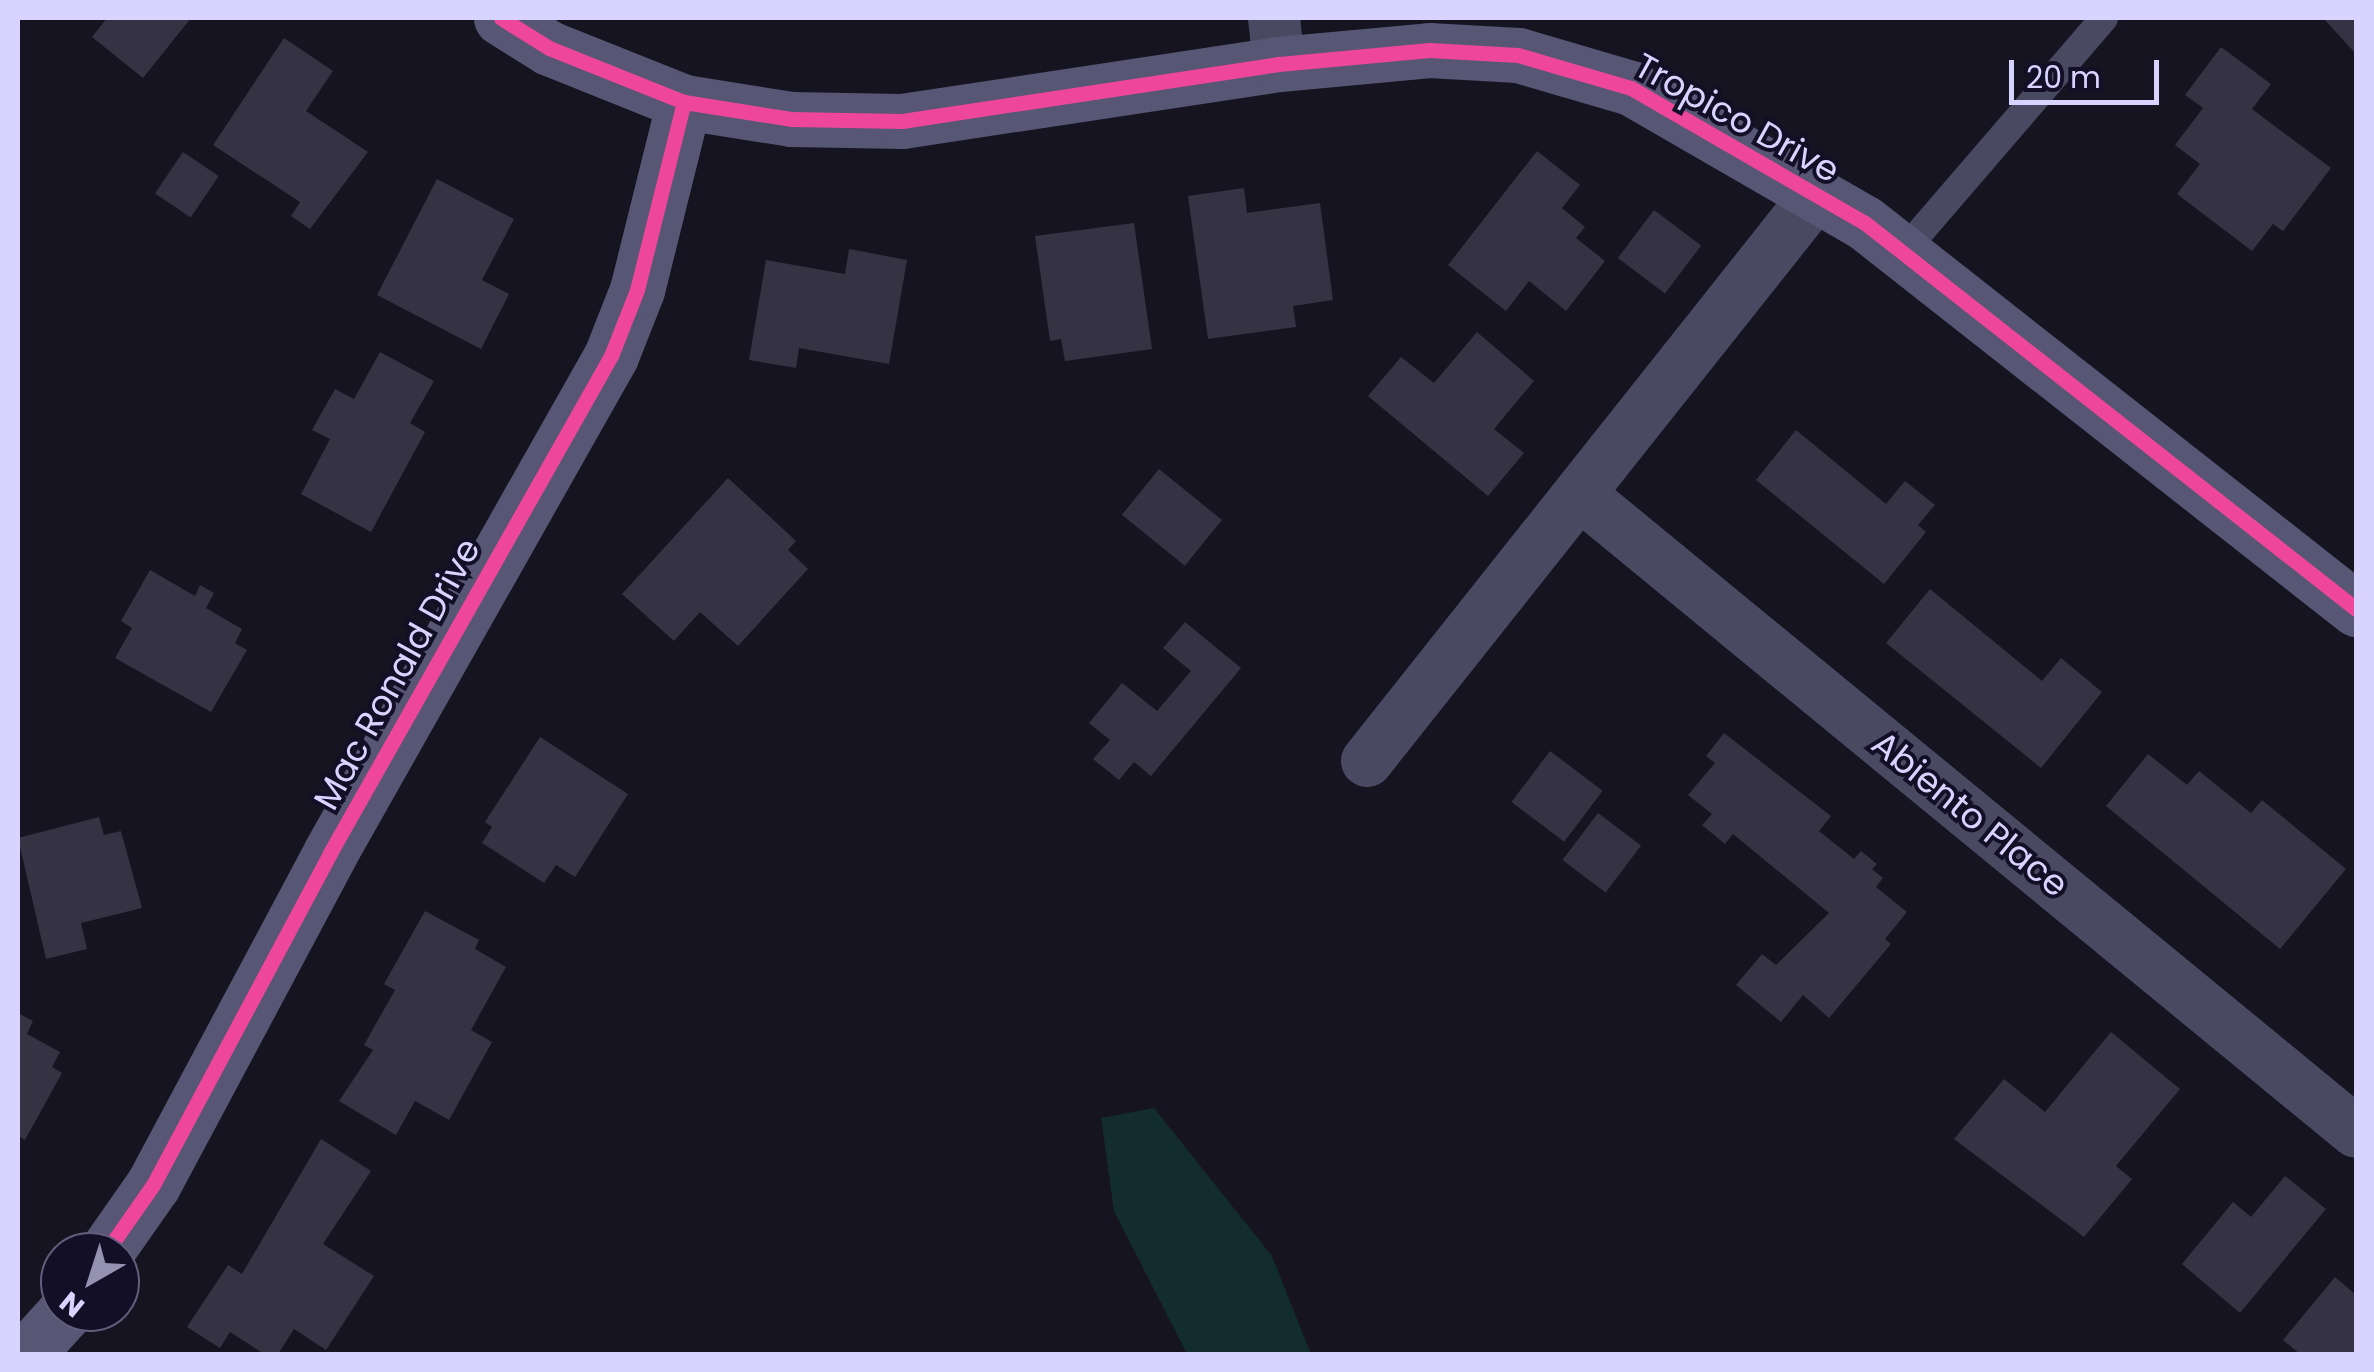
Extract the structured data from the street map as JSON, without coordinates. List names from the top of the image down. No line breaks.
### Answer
{"streets":{"street":["Tropico Drive","Mac Ronald Drive","Abiento Place"]},"crossings":[["Tropico Drive","Mac Ronald Drive"]],"scale_bar":"20 m","north":"bottom left"}
